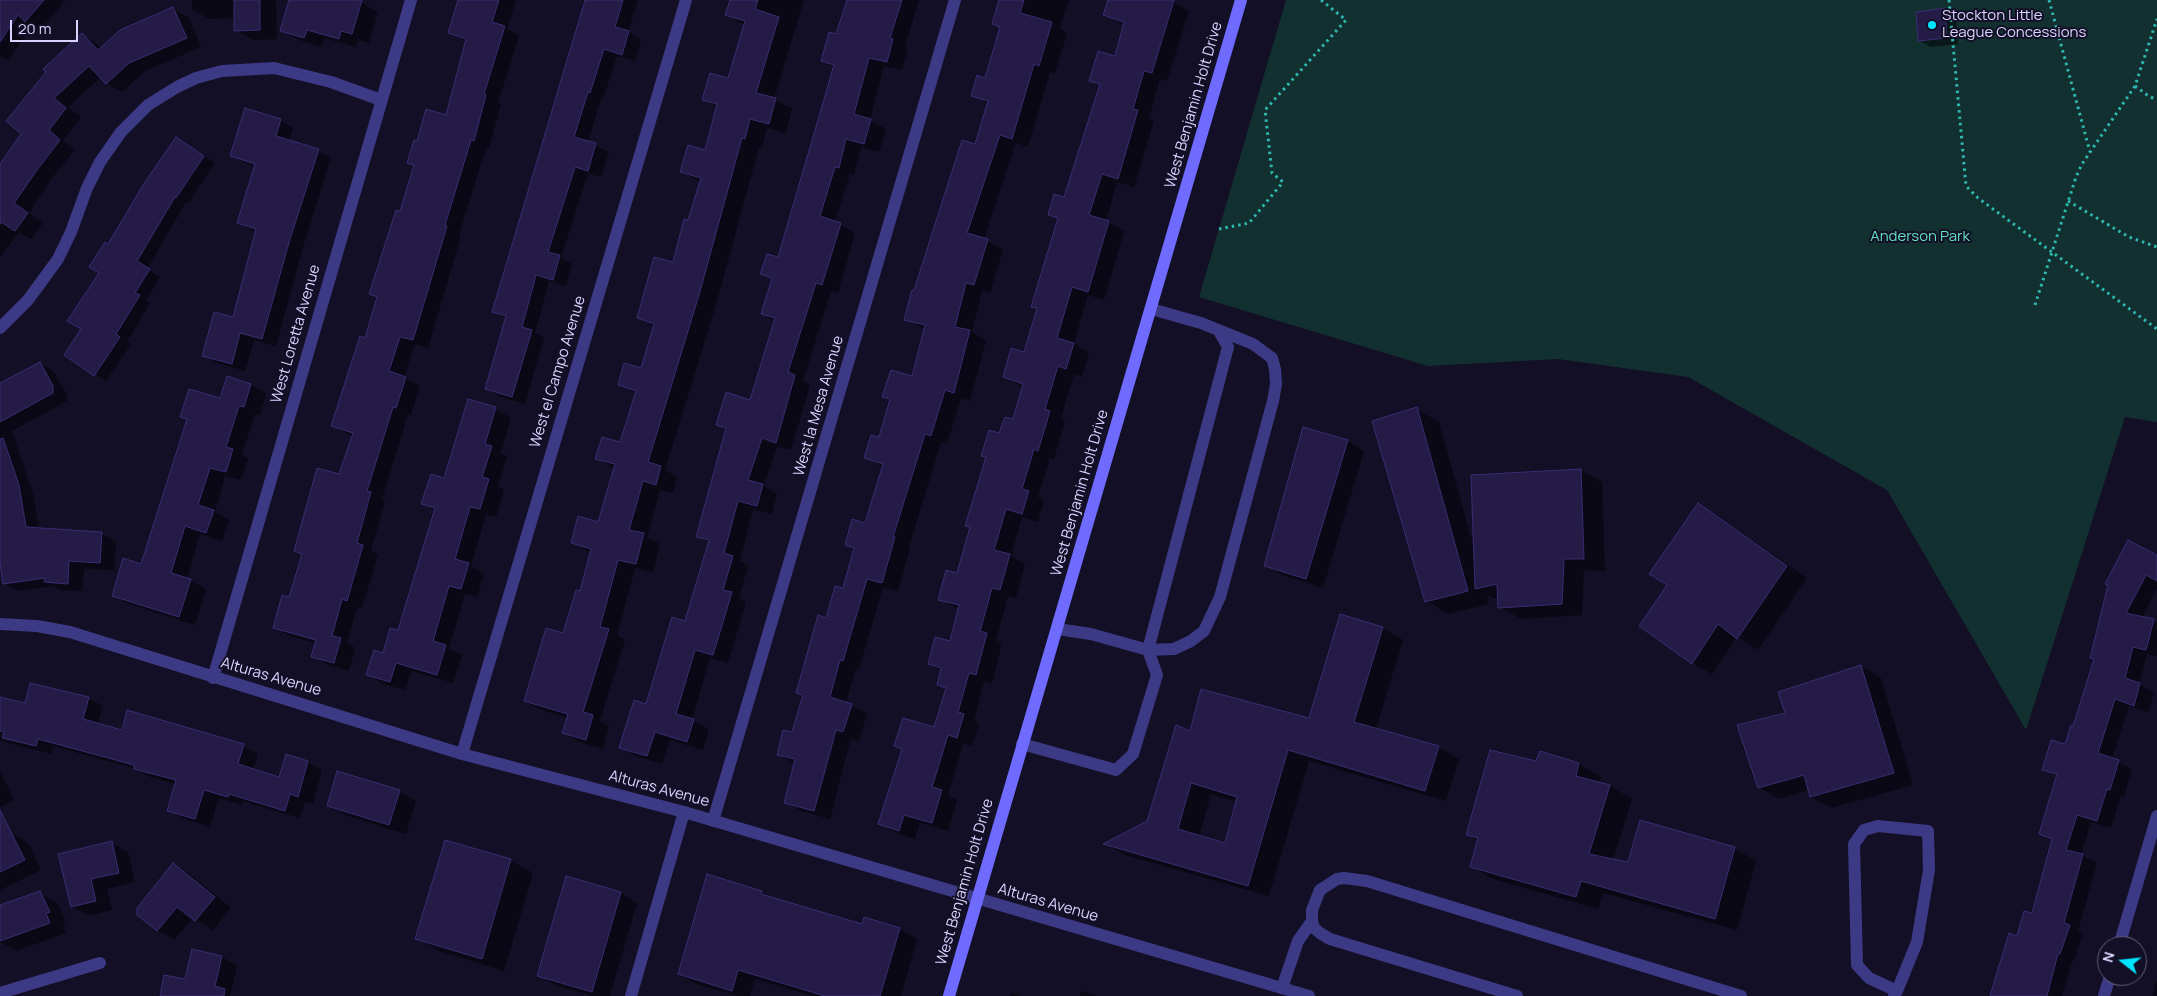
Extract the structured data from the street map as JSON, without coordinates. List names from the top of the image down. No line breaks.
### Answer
{"streets":{"main road":["West Benjamin Holt Drive"],"street":["West Loretta Avenue","West el Campo Avenue","West la Mesa Avenue","Alturas Avenue"]},"crossings":[["West Benjamin Holt Drive","Alturas Avenue"],["West Loretta Avenue","Alturas Avenue"],["West el Campo Avenue","Alturas Avenue"],["West la Mesa Avenue","Alturas Avenue"]],"parks":["Anderson Park"],"places":["Stockton Little League Concessions"],"scale_bar":"20 m","north":"left"}
